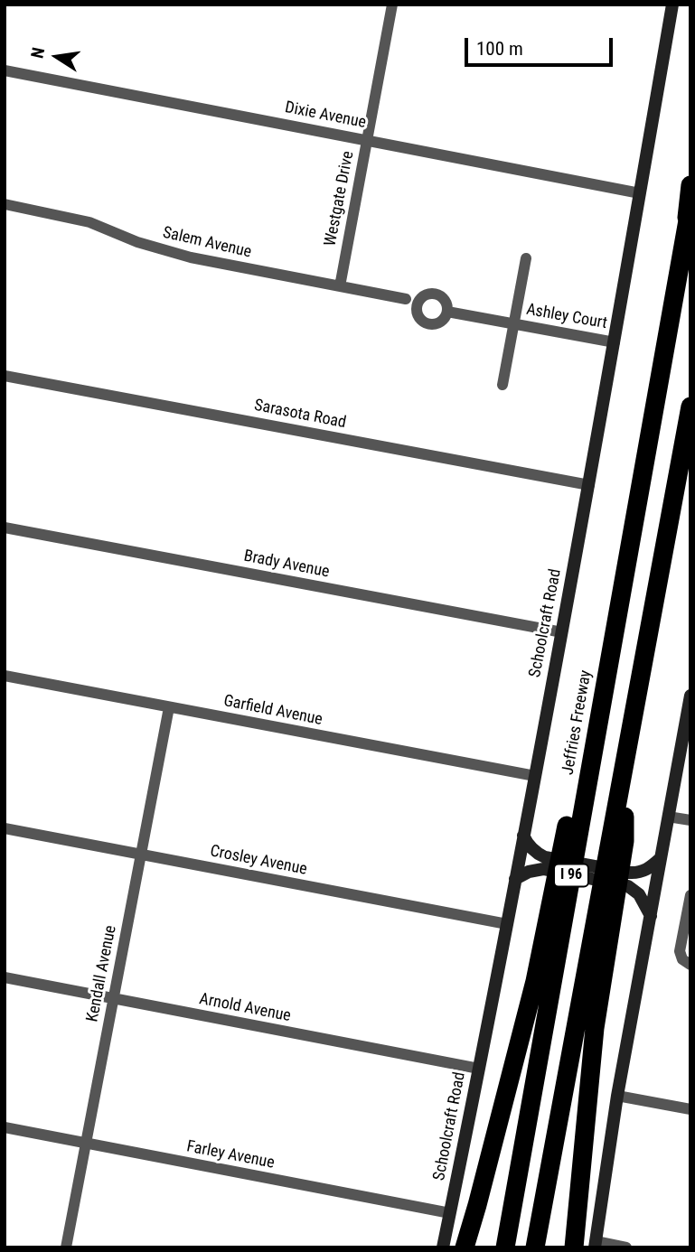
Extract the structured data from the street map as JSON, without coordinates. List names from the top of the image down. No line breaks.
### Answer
{"streets":{"highway":["Jeffries Freeway","I 96"],"main road":["Schoolcraft Road"],"street":["Dixie Avenue","Westgate Drive","Salem Avenue","Ashley Court","Sarasota Road","Brady Avenue","Garfield Avenue","Crosley Avenue","Kendall Avenue","Arnold Avenue","Farley Avenue"]},"crossings":[["Dixie Avenue","Westgate Drive"],["Dixie Avenue","Schoolcraft Road"],["Westgate Drive","Salem Avenue"],["Ashley Court","Schoolcraft Road"],["Sarasota Road","Schoolcraft Road"],["Brady Avenue","Schoolcraft Road"],["Schoolcraft Road","Garfield Avenue"],["Schoolcraft Road","Crosley Avenue"],["Schoolcraft Road","Arnold Avenue"],["Schoolcraft Road","Farley Avenue"],["Garfield Avenue","Kendall Avenue"],["Crosley Avenue","Kendall Avenue"],["Kendall Avenue","Arnold Avenue"],["Kendall Avenue","Farley Avenue"]],"scale_bar":"100 m","north":"left"}
